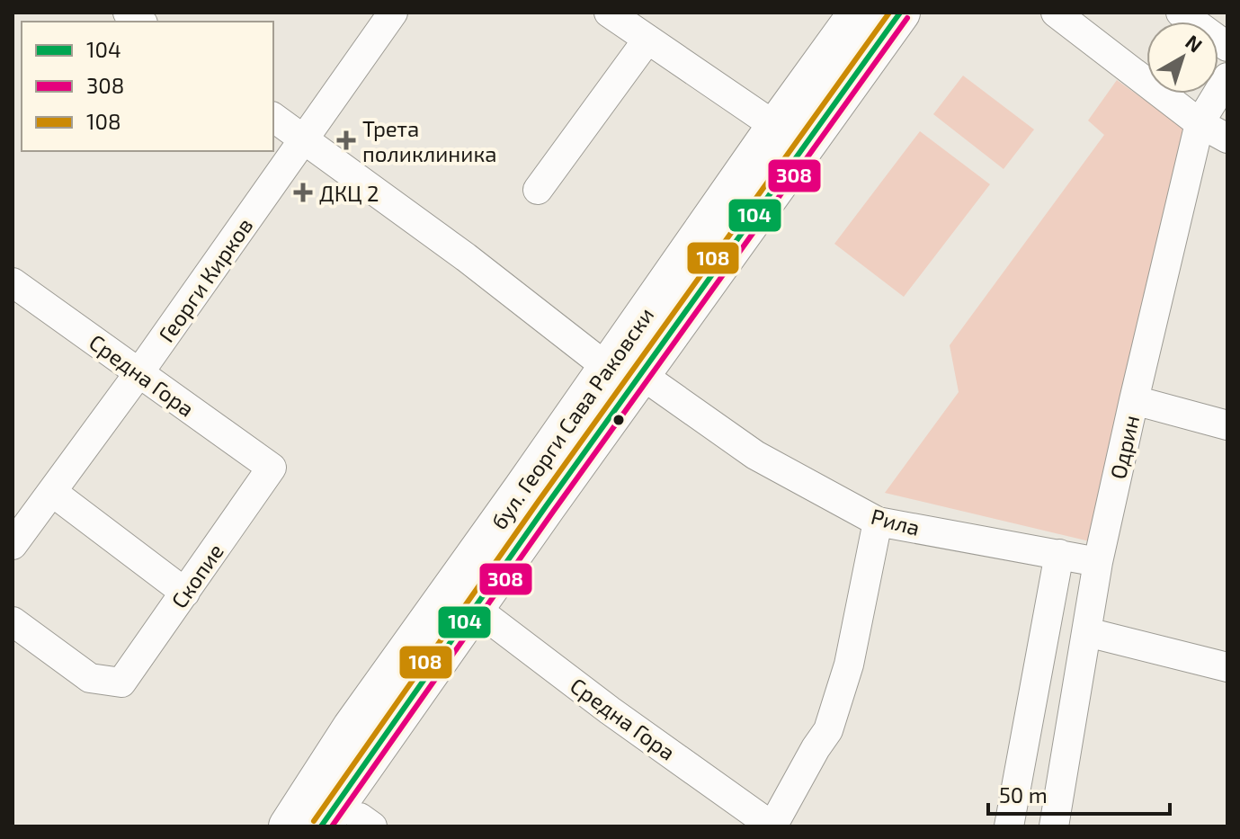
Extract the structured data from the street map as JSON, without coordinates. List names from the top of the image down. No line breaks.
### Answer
{"streets":{"main road":["бул. Георги Сава Раковски"],"street":["Георги Кирков","Средна Гора","Одрин","Рила","Скопие"]},"crossings":[["Георги Кирков","Средна Гора"],["Средна Гора","бул. Георги Сава Раковски"],["Средна Гора","Скопие"],["Одрин","Рила"]],"places":{"health":["Трета поликлиника","ДКЦ 2"]},"lines":["transit line 104","transit line 108","transit line 308"],"legend":["104","308","108"],"scale_bar":"50 m","north":"top right"}
